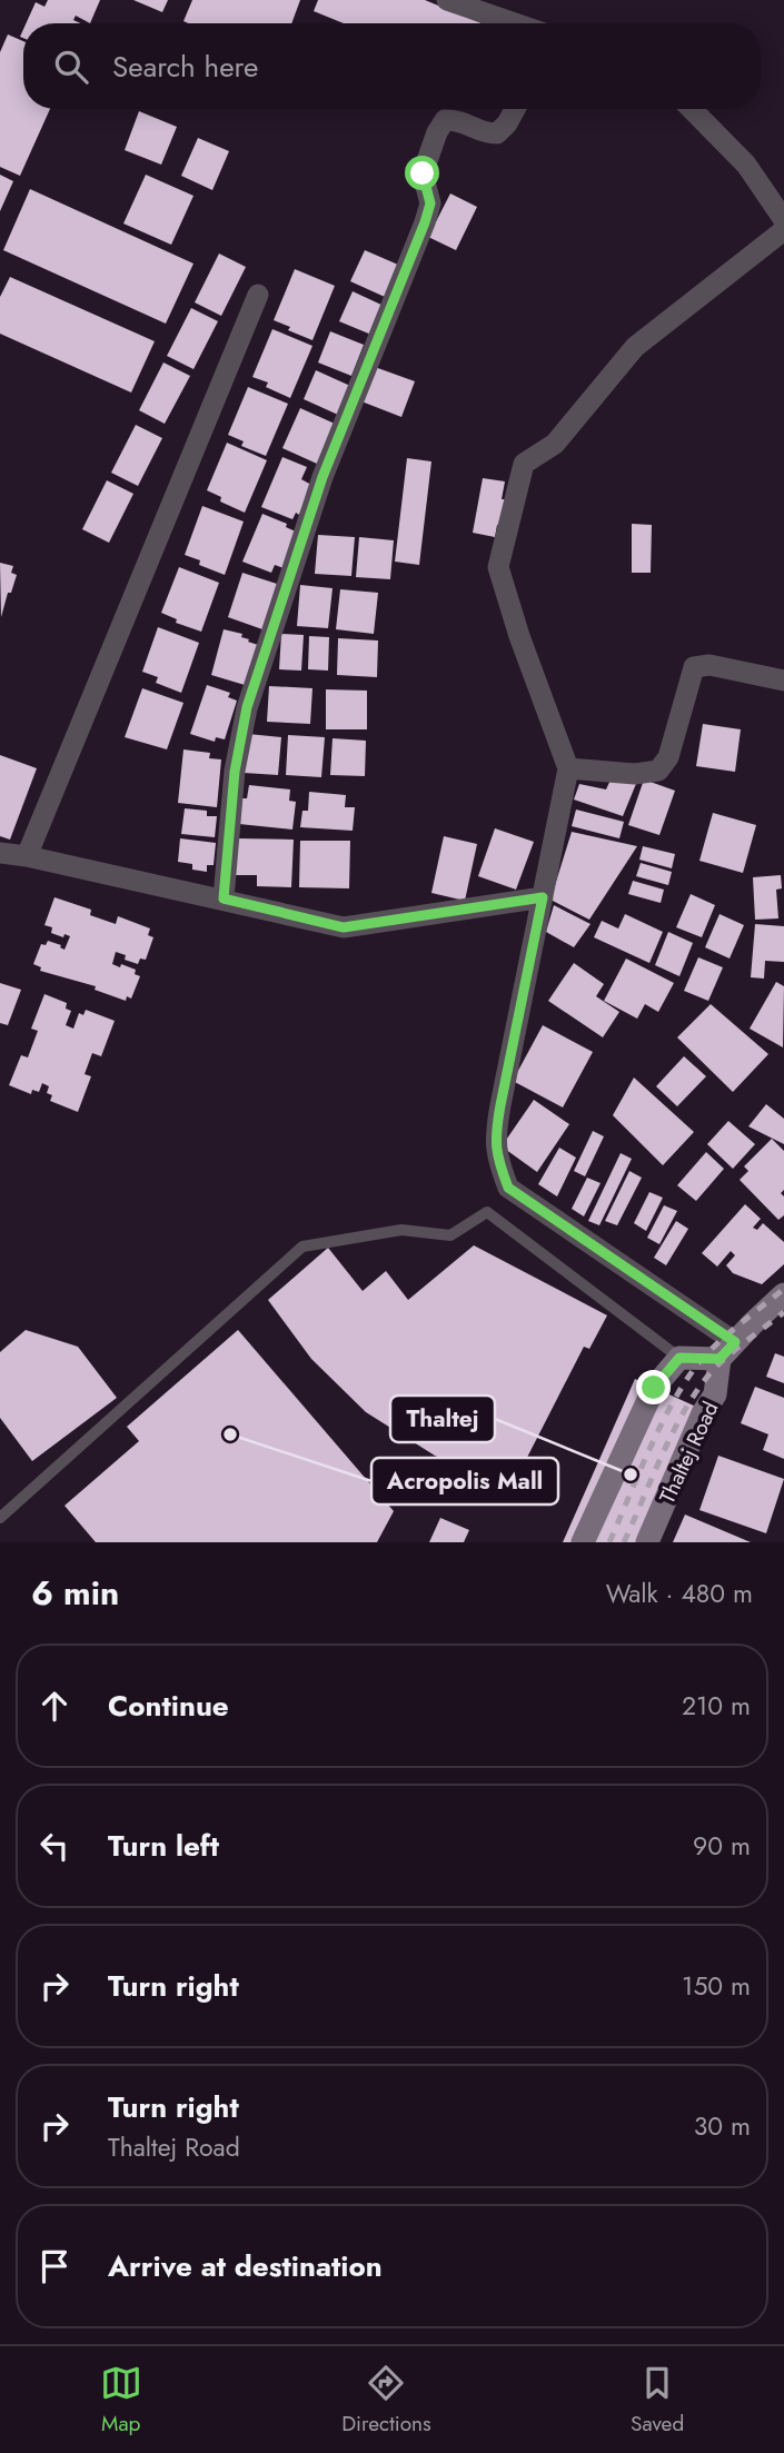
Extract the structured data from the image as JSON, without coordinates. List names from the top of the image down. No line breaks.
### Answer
{"streets":{"main road":["Thaltej Road"]},"places":["Acropolis Mall","Thaltej"],"page":{"search":"Search here","heading":["6 min","Walk · 480 m"],"list":[["Continue","210 m"],["Turn left","90 m"],["Turn right","150 m"],["Turn right","Thaltej Road","30 m"],"Arrive at destination"],"nav":["Map","Directions","Saved"]}}
